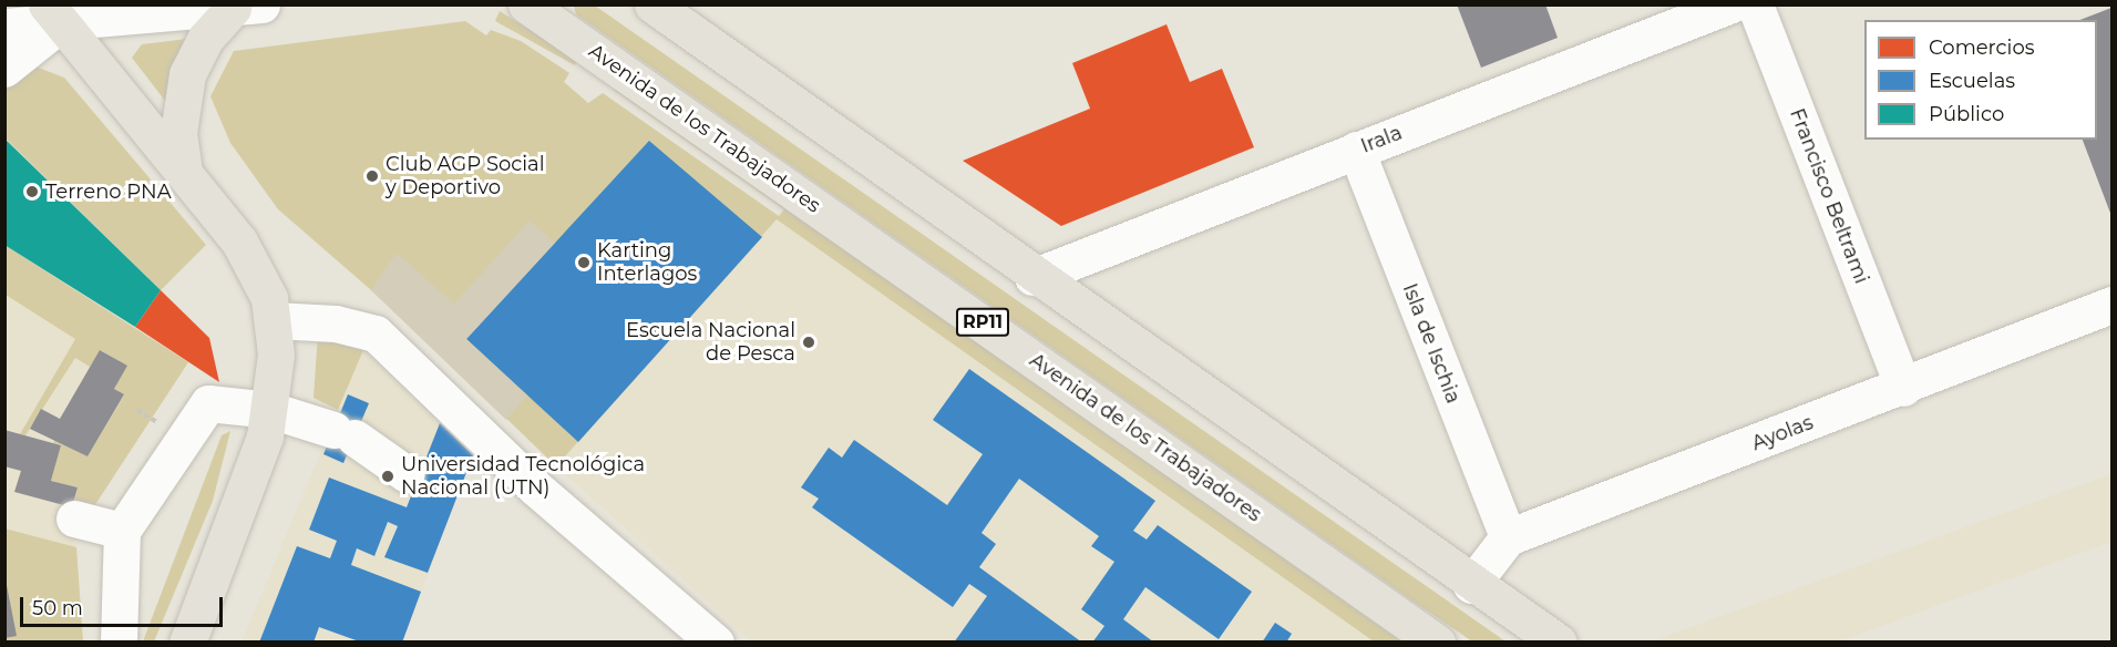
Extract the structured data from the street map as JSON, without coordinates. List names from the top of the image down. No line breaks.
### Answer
{"streets":{"main road":["Avenida de los Trabajadores","RP11"],"street":["Irala","Francisco Beltrami","Isla de Ischia","Ayolas"]},"crossings":[["Irala","Isla de Ischia"],["Francisco Beltrami","Ayolas"],["Isla de Ischia","Ayolas"]],"places":["Club AGP Social y Deportivo","Terreno PNA","Karting Interlagos","Escuela Nacional de Pesca","Universidad Tecnológica Nacional (UTN)"],"legend":["Comercios","Escuelas","Público"],"scale_bar":"50 m"}
